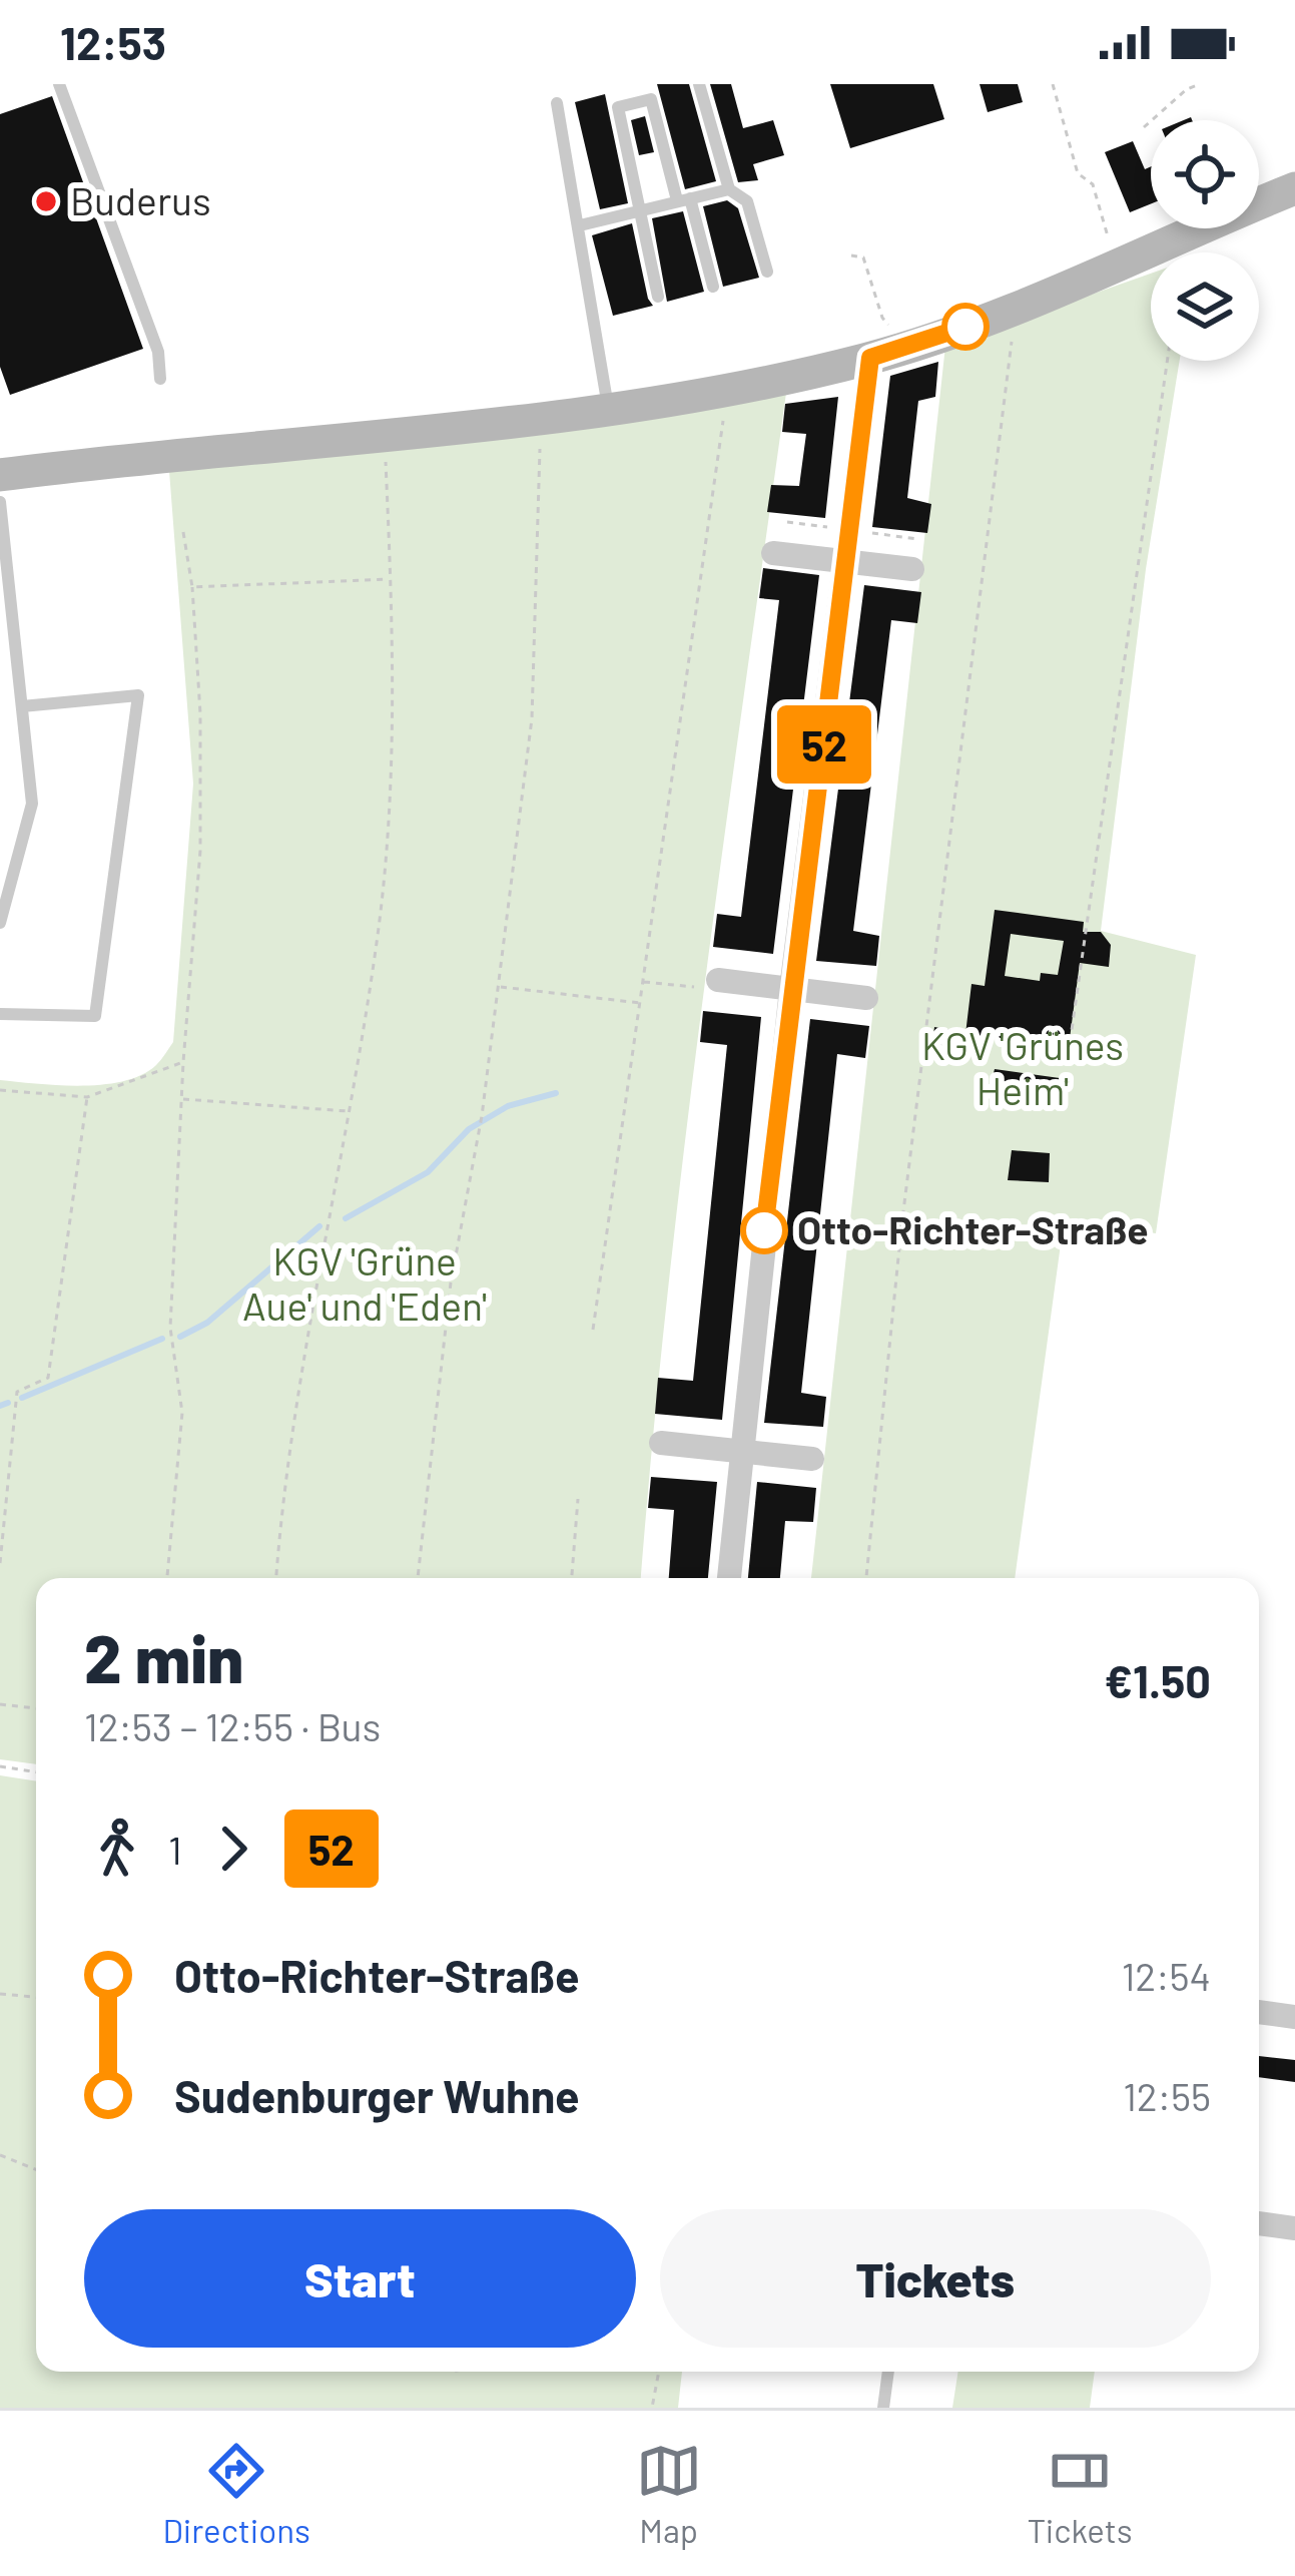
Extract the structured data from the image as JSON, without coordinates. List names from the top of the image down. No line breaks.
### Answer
{"parks":["KGV 'Grünes Heim'","KGV 'Grüne Aue' und 'Eden'"],"places":["Buderus","Otto-Richter-Straße"],"lines":["bus line 52"],"page":{"status":"12:53","on_map":"52","heading":["2 min","12:53 – 12:55 · Bus","€1.50"],"legs":["1","52"],"list":[{"name":"Otto-Richter-Straße","value":"12:54"},{"name":"Sudenburger Wuhne","value":"12:55"}],"buttons":["Start","Tickets"],"tabs":["Directions","Map","Tickets"]}}
